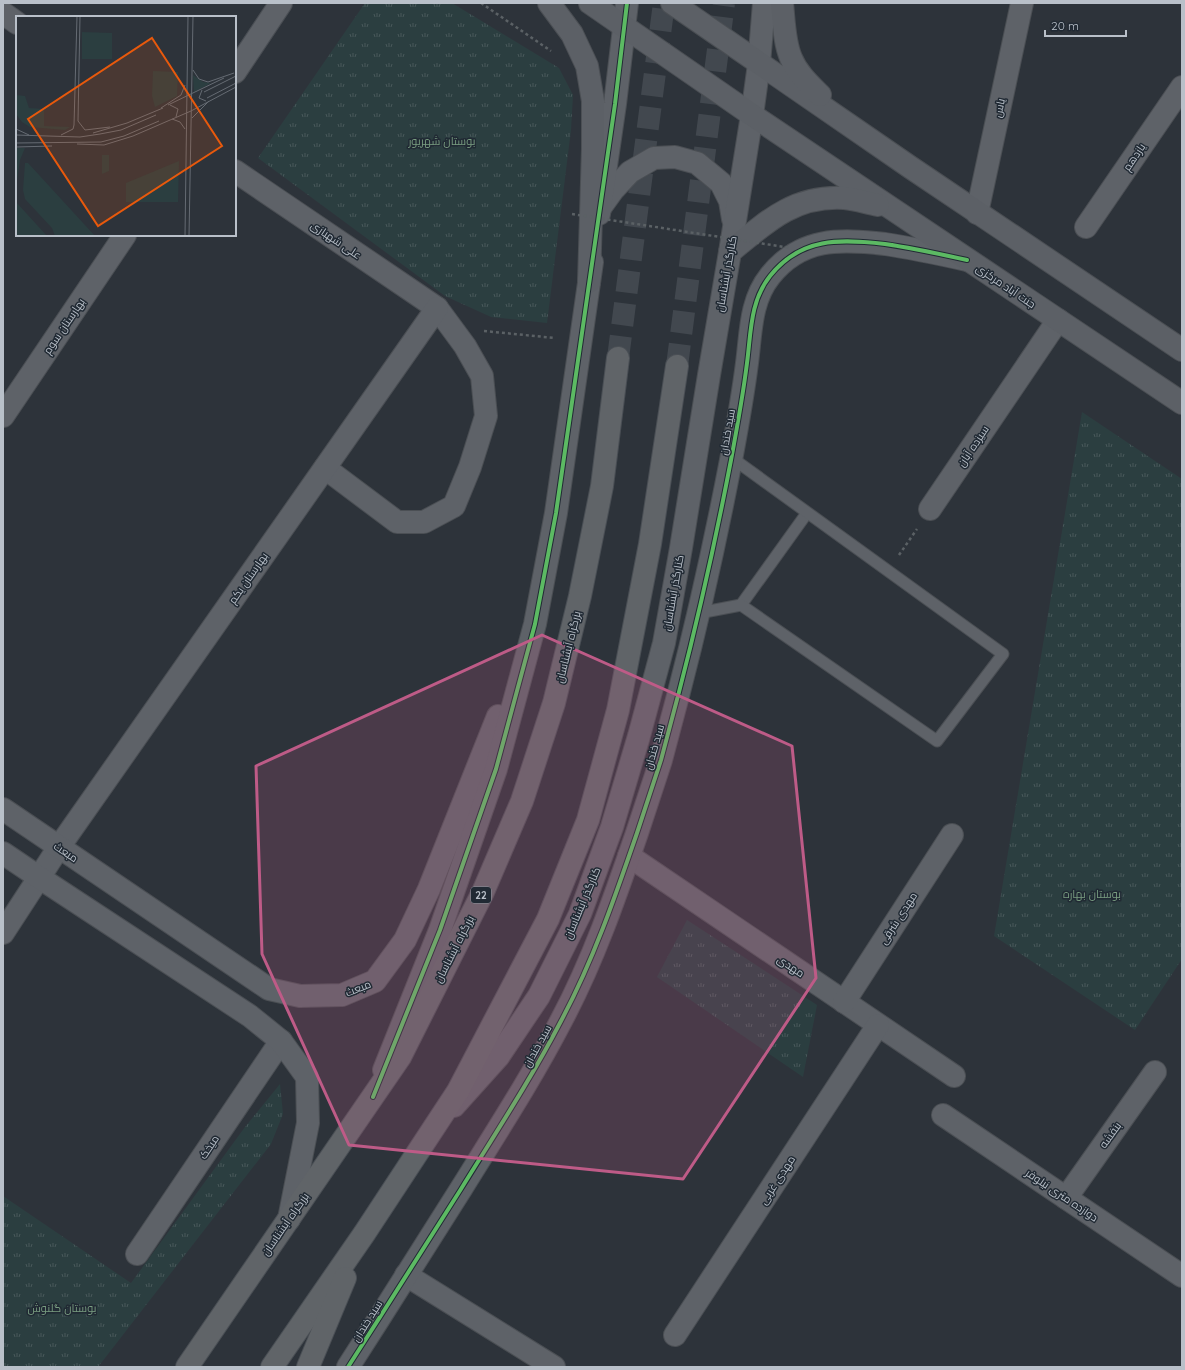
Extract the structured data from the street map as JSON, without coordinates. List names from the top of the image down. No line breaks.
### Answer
{"streets":{"highway":["بزرگراه آبشناسان","22"],"main road":["جنت آباد مرکزی"],"street":["یاس","یازدهم","علی شهبازی","کنارگذر آبشناسان","بهارستان سوم","سید خندان","سیزده آبان","بهارستان یکم","مبعث","مهدی شرقی","مهدی","بنفشه","میخک","مهدی غربی","دوازده متری نیلوفر"]},"crossings":[["علی شهبازی","بهارستان یکم"],["کنارگذر آبشناسان","جنت آباد مرکزی"],["جنت آباد مرکزی","سید خندان"],["جنت آباد مرکزی","سیزده آبان"],["سید خندان","مهدی"],["بهارستان یکم","مبعث"],["مهدی شرقی","مهدی"],["مهدی","مهدی غربی"],["بنفشه","دوازده متری نیلوفر"]],"parks":["بوستان شهریور","بوستان بهاره","بوستان گلنوش"],"scale_bar":"20 m"}
